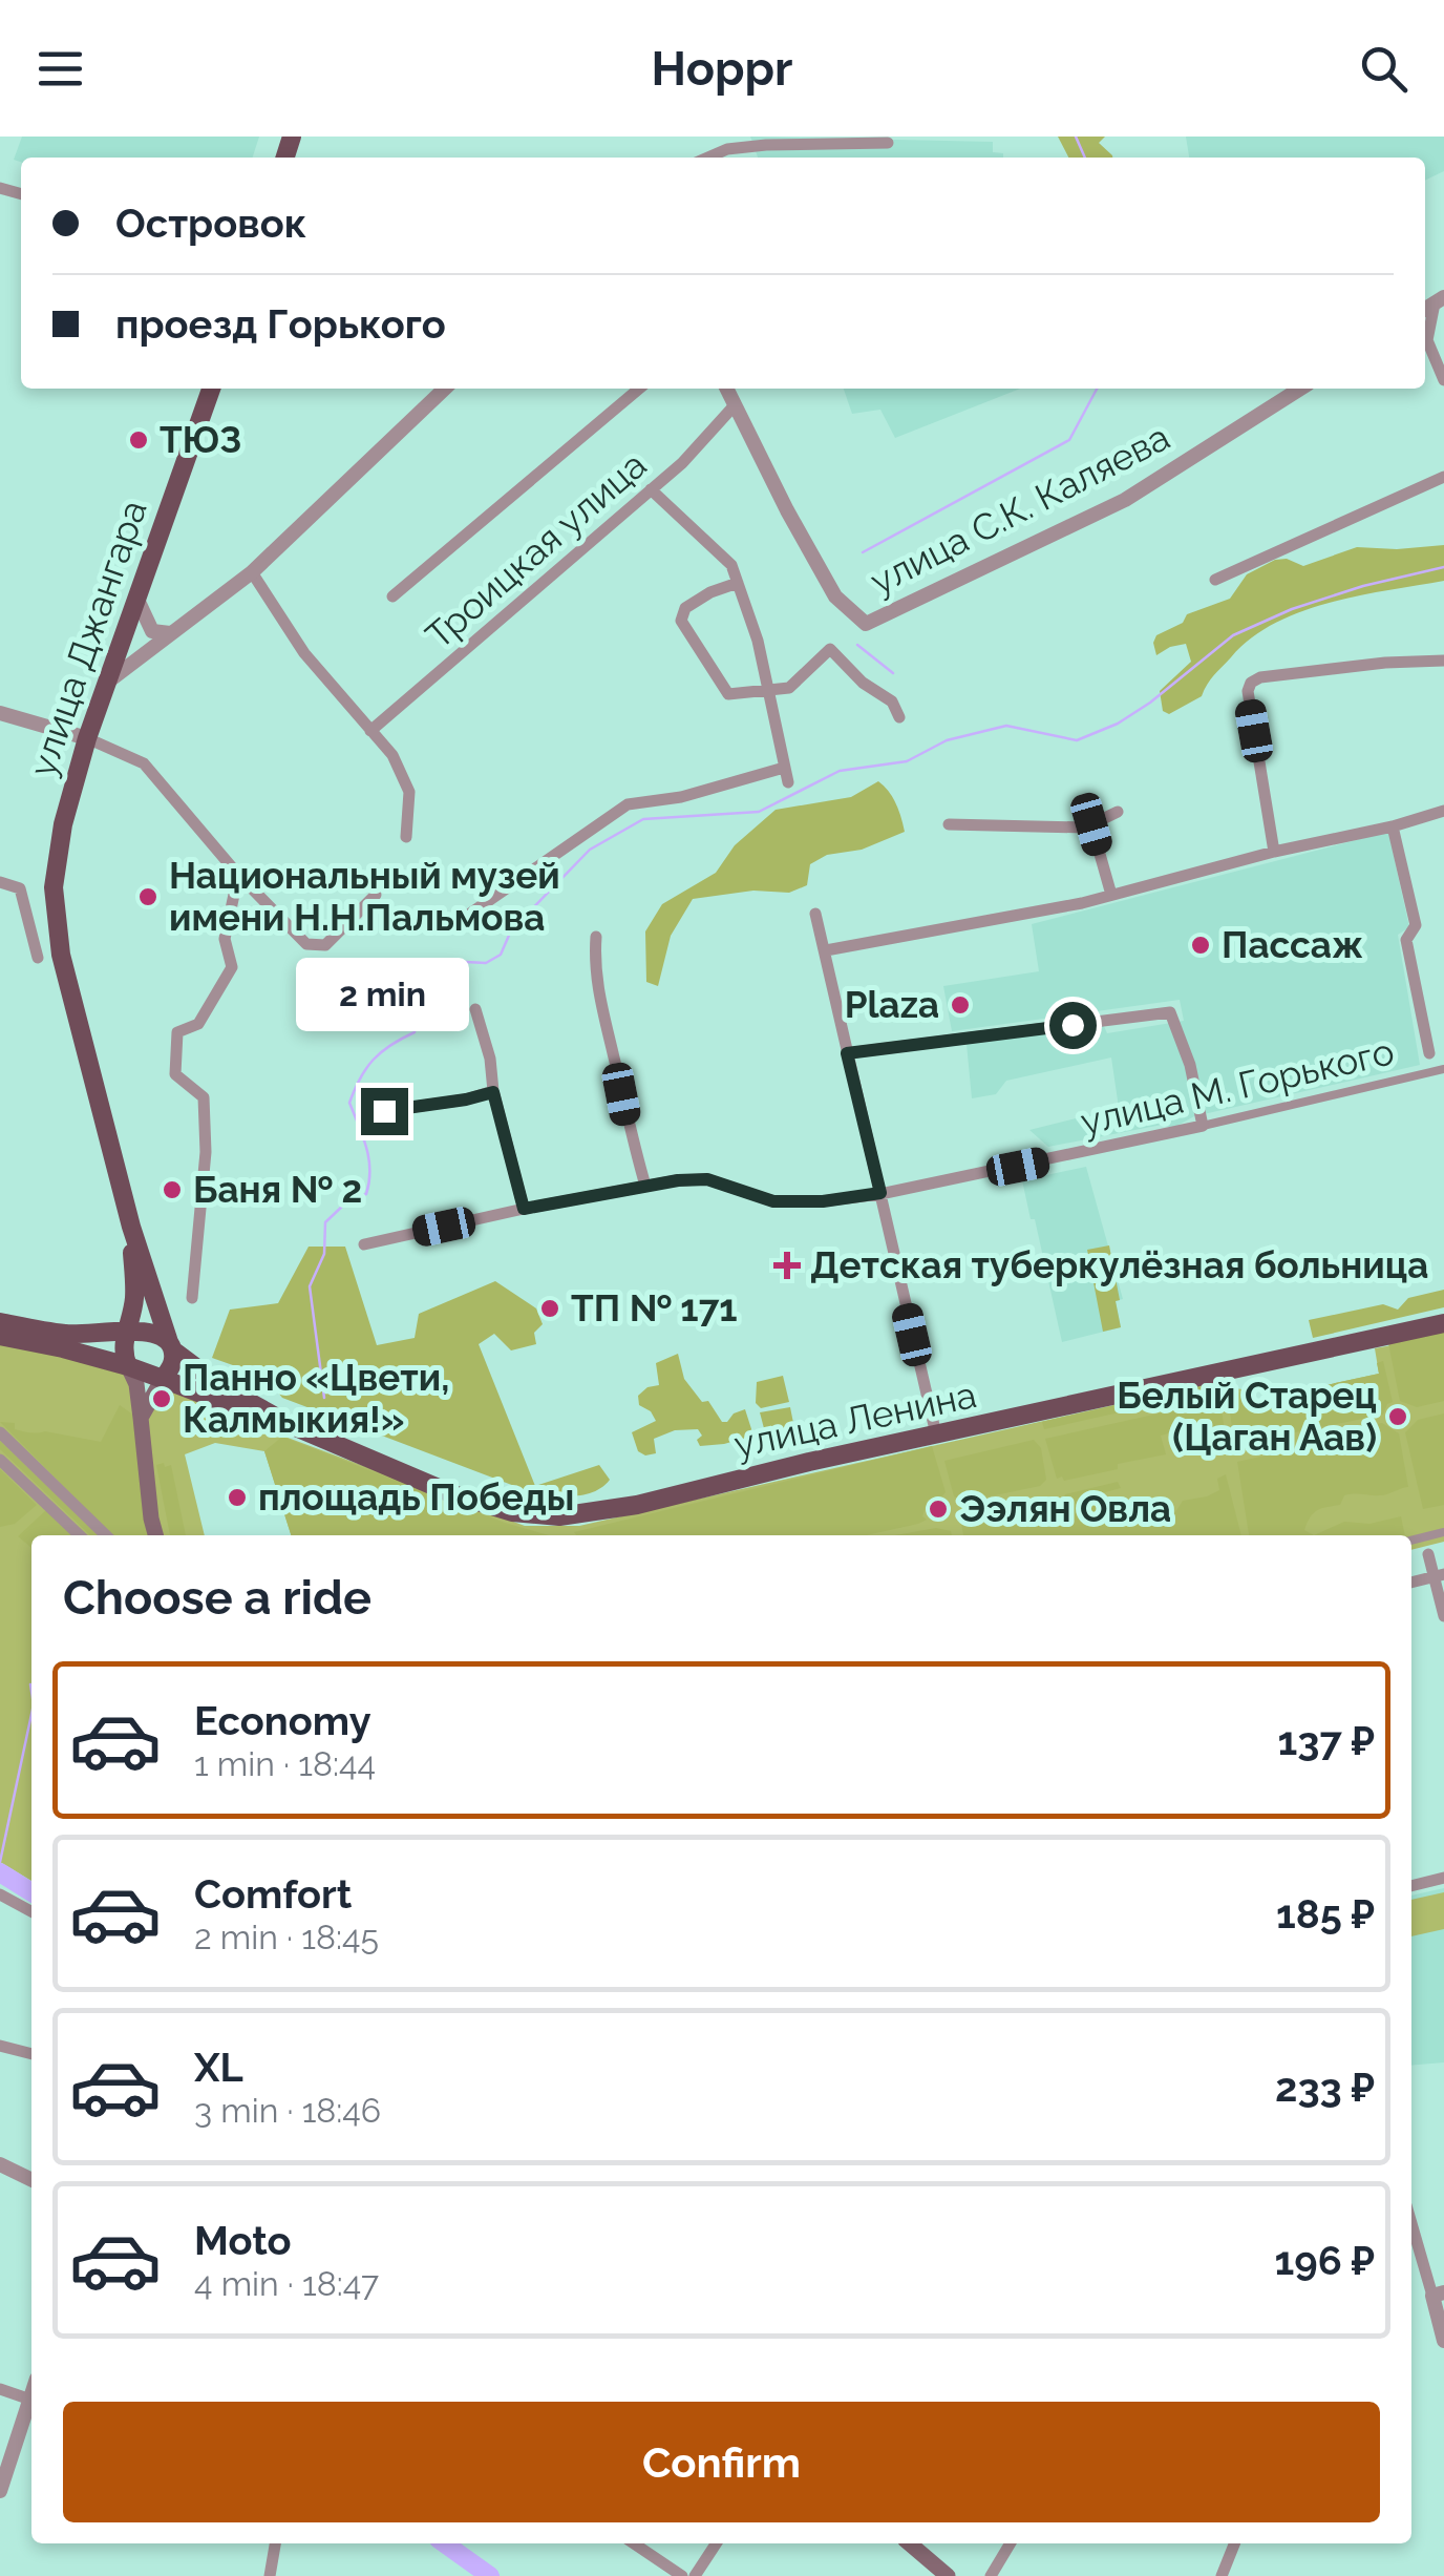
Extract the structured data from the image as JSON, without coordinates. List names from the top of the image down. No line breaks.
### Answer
{"streets":{"main road":["улица Джангара","улица Ленина"],"street":["улица С.К. Каляева","Троицкая улица","улица М. Горького"]},"crossings":[["улица С.К. Каляева","Троицкая улица"],["улица Джангара","улица Ленина"]],"places":{"other":["ТЮЗ","Национальный музей имени Н.Н.Пальмова","Пассаж","Plaza","Баня № 2","ТП № 171","Панно «Цвети, Калмыкия!»","Белый Старец (Цаган Аав)","площадь Победы","Ээлян Овла"],"health":["Детская туберкулёзная больница"]},"page":{"header":"Hoppr","banner":["Островок","проезд Горького"],"bubble":"2 min","heading":"Choose a ride","list":[{"name":"Economy","note":"1 min · 18:44","value":"137 ₽"},{"name":"Comfort","note":"2 min · 18:45","value":"185 ₽"},{"name":"XL","note":"3 min · 18:46","value":"233 ₽"},{"name":"Moto","note":"4 min · 18:47","value":"196 ₽"}],"buttons":"Confirm"}}
